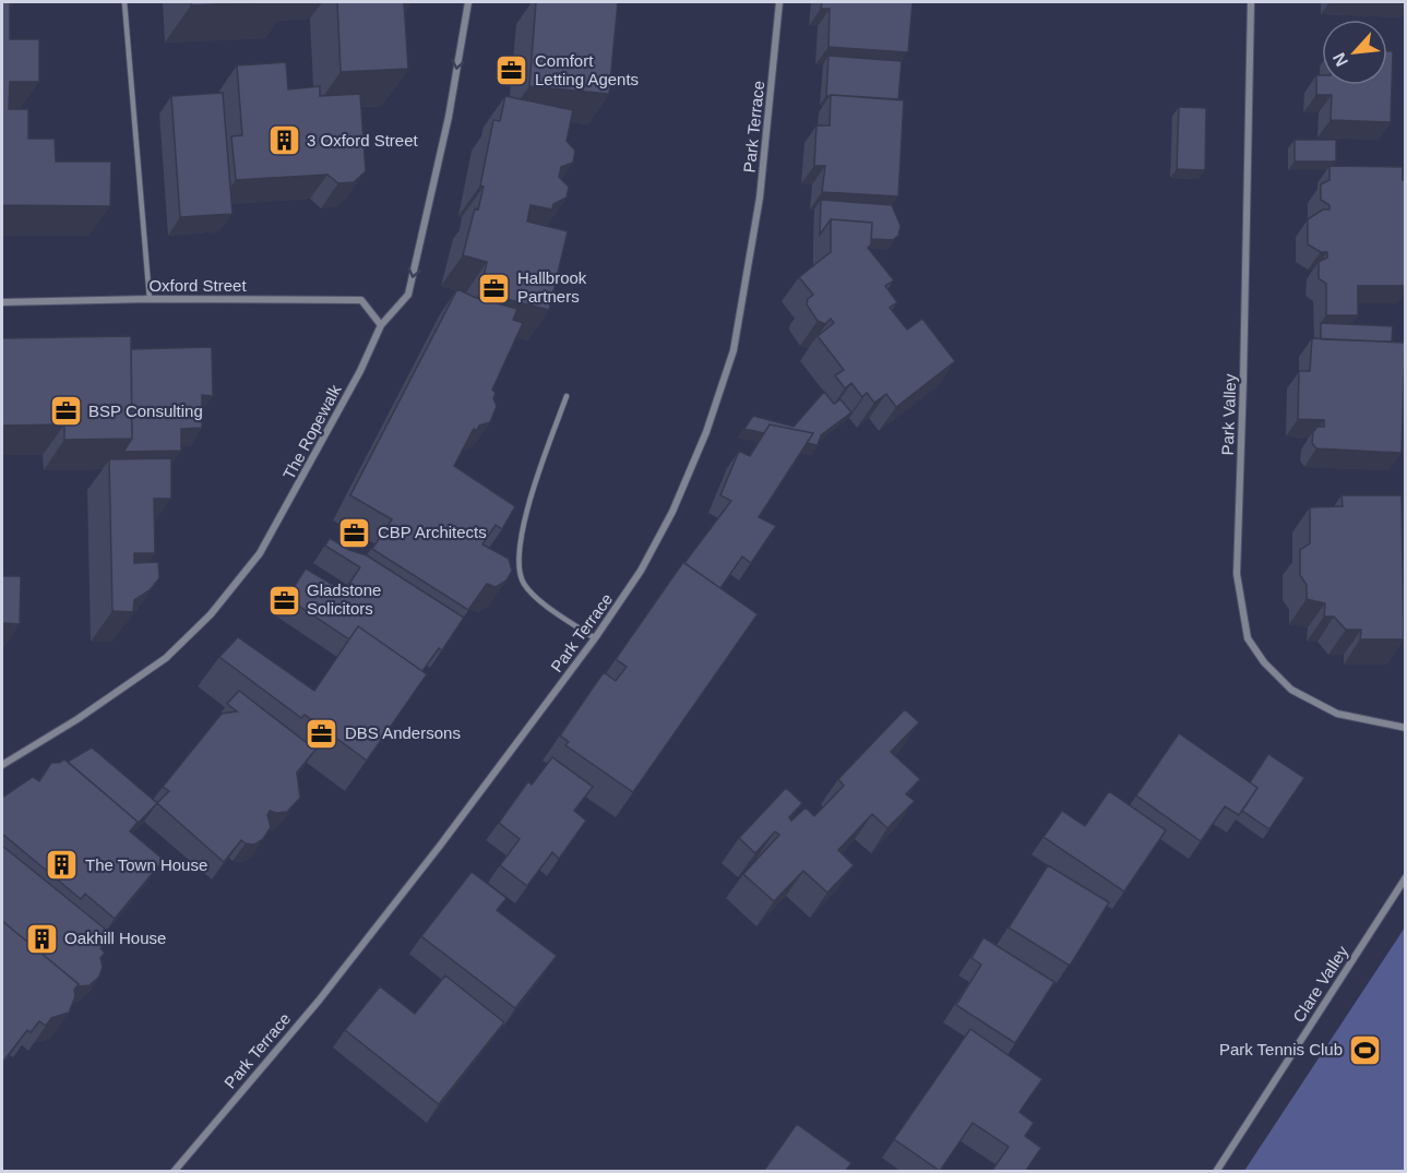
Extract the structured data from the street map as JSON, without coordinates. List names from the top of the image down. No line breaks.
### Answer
{"streets":{"street":["Park Terrace","Oxford Street","Park Valley","The Ropewalk","Clare Valley"]},"crossings":[["Oxford Street","The Ropewalk"]],"one_way":["The Ropewalk"],"places":{"office":["Comfort Letting Agents","Hallbrook Partners","BSP Consulting","CBP Architects","Gladstone Solicitors","DBS Andersons"],"building":["3 Oxford Street","The Town House","Oakhill House"],"sports":["Park Tennis Club"]},"north":"bottom left"}
